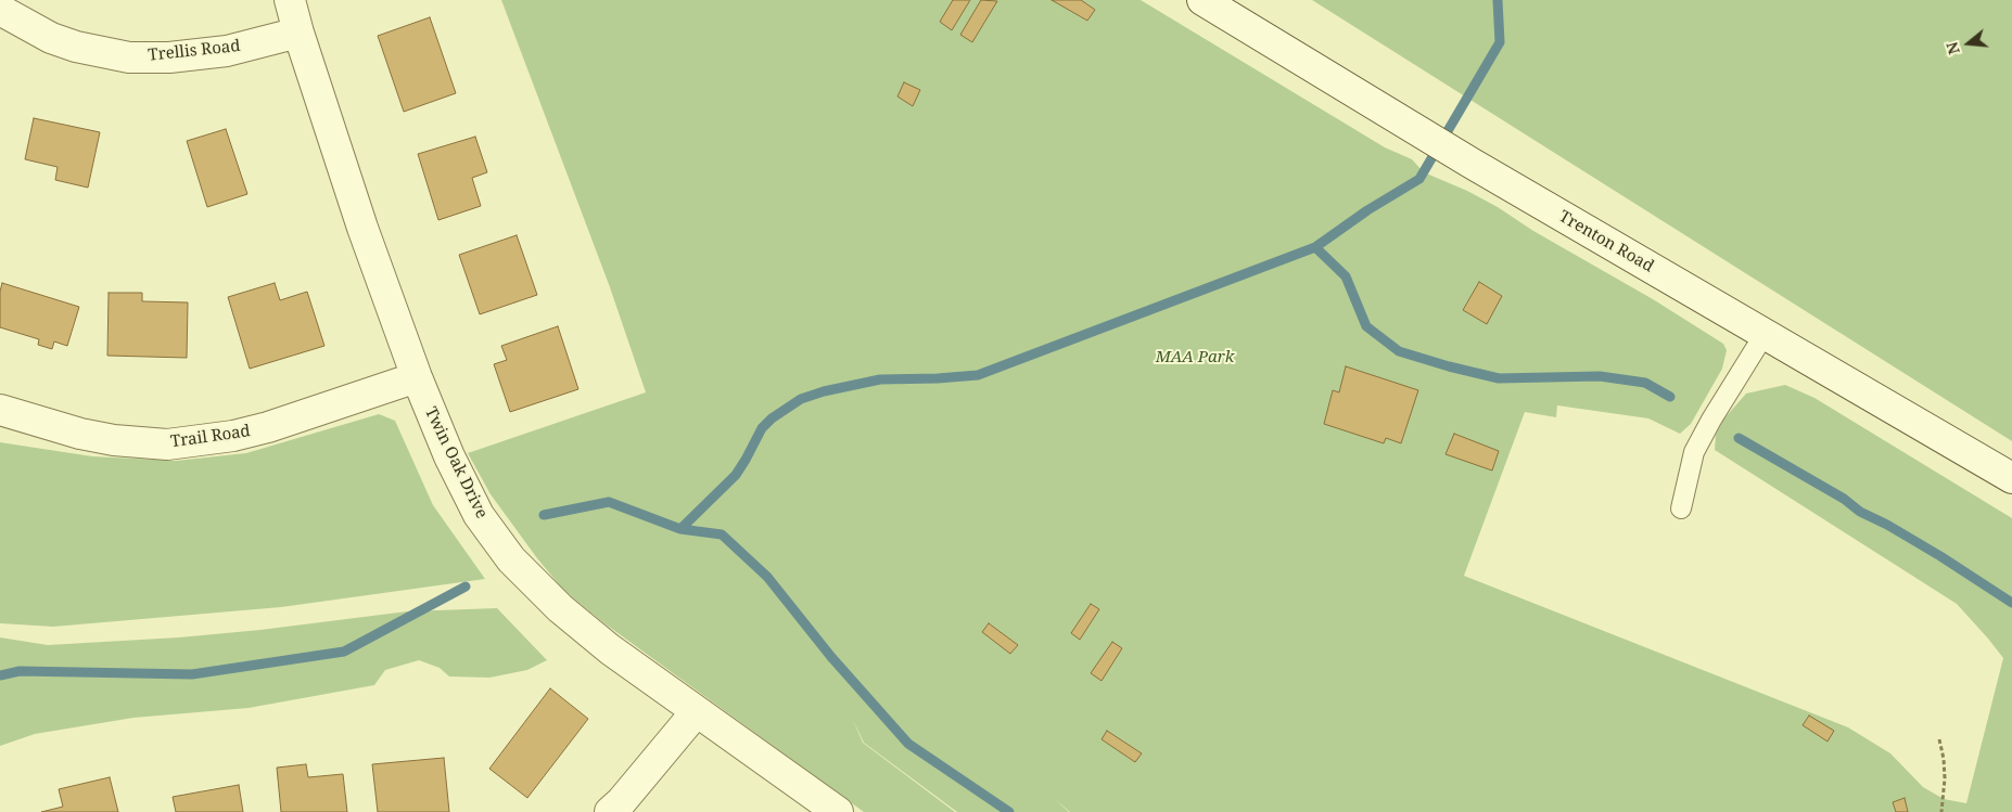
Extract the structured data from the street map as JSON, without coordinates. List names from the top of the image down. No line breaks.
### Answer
{"streets":{"street":["Trellis Road","Trenton Road","Trail Road","Twin Oak Drive"]},"crossings":[["Trellis Road","Twin Oak Drive"],["Trail Road","Twin Oak Drive"]],"parks":["MAA Park"],"north":"left"}
